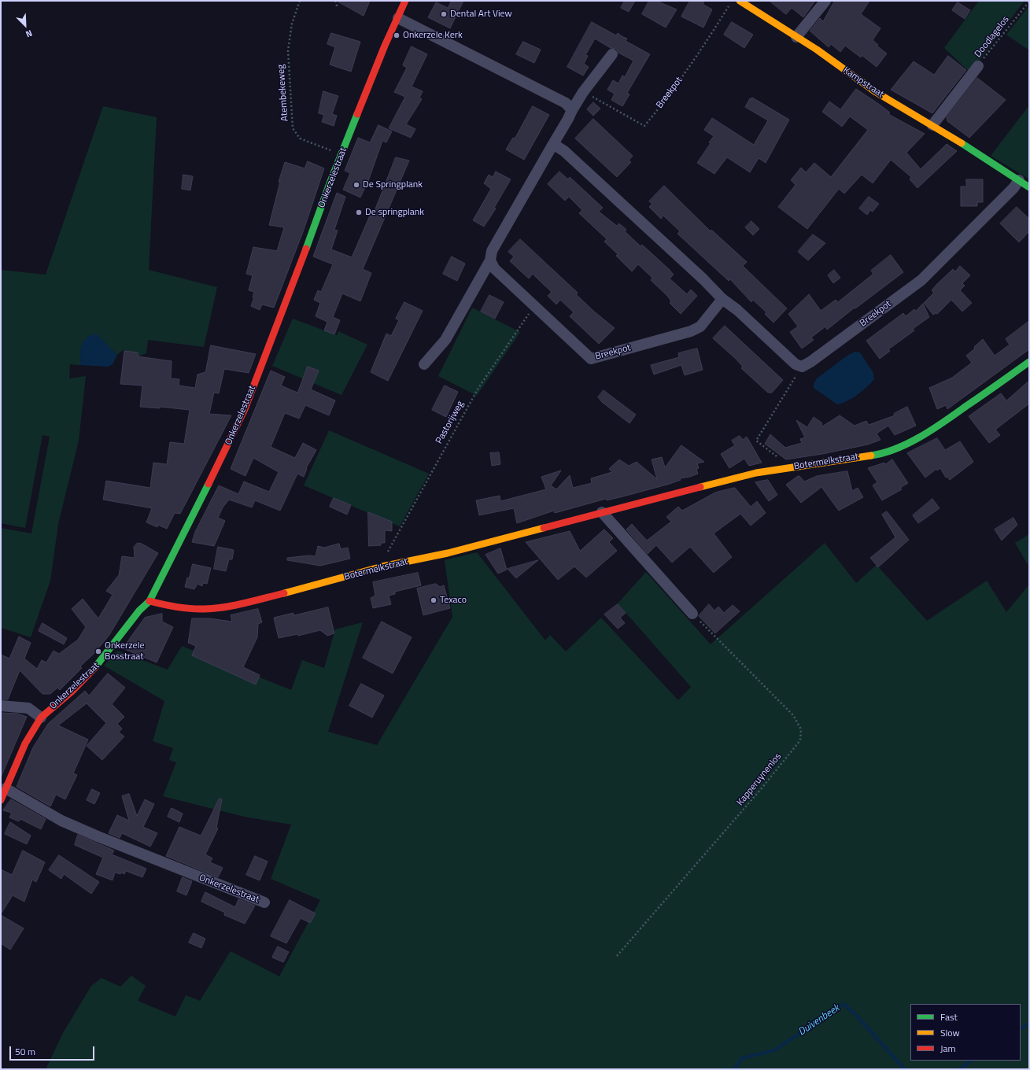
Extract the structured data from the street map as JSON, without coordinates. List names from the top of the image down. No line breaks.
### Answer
{"streets":{"street":["Kampstraat","Breekpot","Onkerzelestraat","Botermelkstraat"],"path":["Doodlagelos","Atembekeweg","Pastorijweg","Kapperuynenlos"]},"crossings":[["Kampstraat","Breekpot"],["Atembekeweg","Onkerzelestraat"],["Breekpot","Pastorijweg"],["Onkerzelestraat","Botermelkstraat"]],"water":["Duivenbeek"],"places":["Dental Art View","Onkerzele Kerk","De Springplank","De springplank","Texaco","Onkerzele Bosstraat"],"legend":["Fast","Slow","Jam"],"scale_bar":"50 m","north":"bottom right"}
